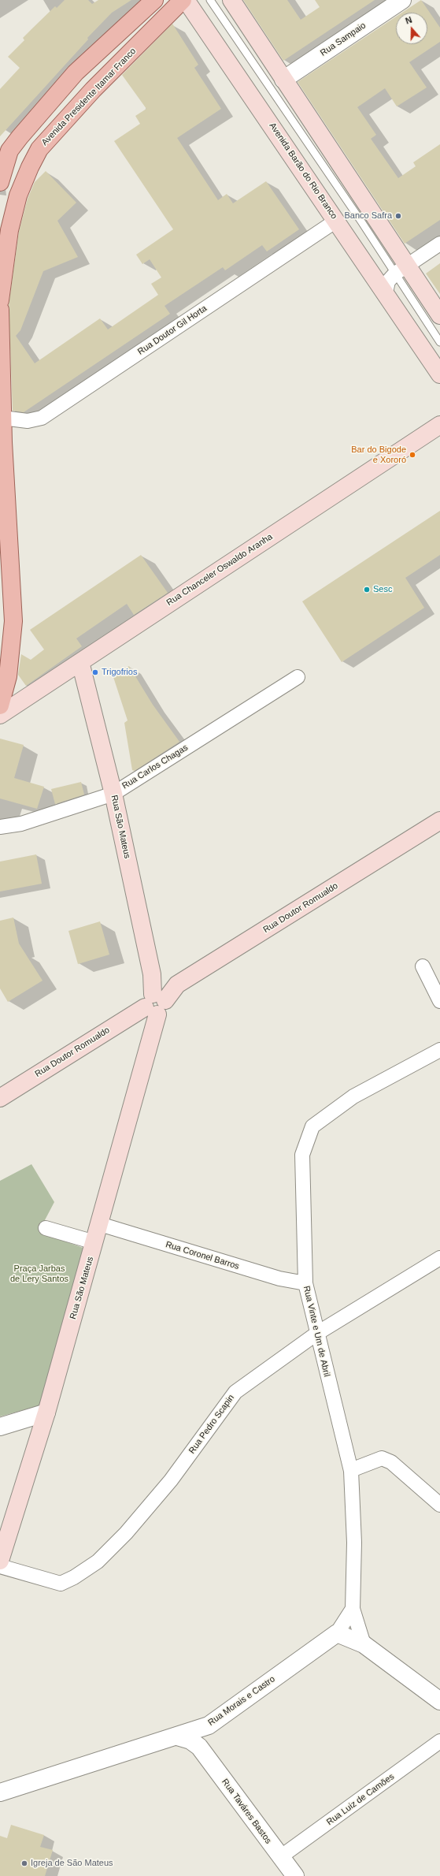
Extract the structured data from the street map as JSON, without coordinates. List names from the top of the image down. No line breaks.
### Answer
{"streets":{"main road":["Avenida Presidente Itamar Franco","Avenida Barão do Rio Branco","Rua Chanceler Oswaldo Aranha","Rua São Mateus","Rua Doutor Romualdo"],"street":["Rua Sampaio","Rua Doutor Gil Horta","Rua Carlos Chagas","Rua Coronel Barros","Rua Vinte e Um de Abril","Rua Pedro Scapin","Rua Morais e Castro","Rua Luiz de Camões","Rua Taváres Bastos"]},"crossings":[["Avenida Barão do Rio Branco","Rua Doutor Gil Horta"],["Rua Chanceler Oswaldo Aranha","Rua São Mateus"],["Rua Carlos Chagas","Rua São Mateus"],["Rua São Mateus","Rua Doutor Romualdo"],["Rua São Mateus","Rua Coronel Barros"],["Rua Coronel Barros","Rua Vinte e Um de Abril"],["Rua Vinte e Um de Abril","Rua Pedro Scapin"],["Rua Morais e Castro","Rua Taváres Bastos"],["Rua Luiz de Camões","Rua Taváres Bastos"]],"parks":["Praça Jarbas de Lery Santos"],"places":["Banco Safra","Bar do Bigode e Xororó","Sesc","Trigofrios","Igreja de São Mateus"],"north":"top"}
